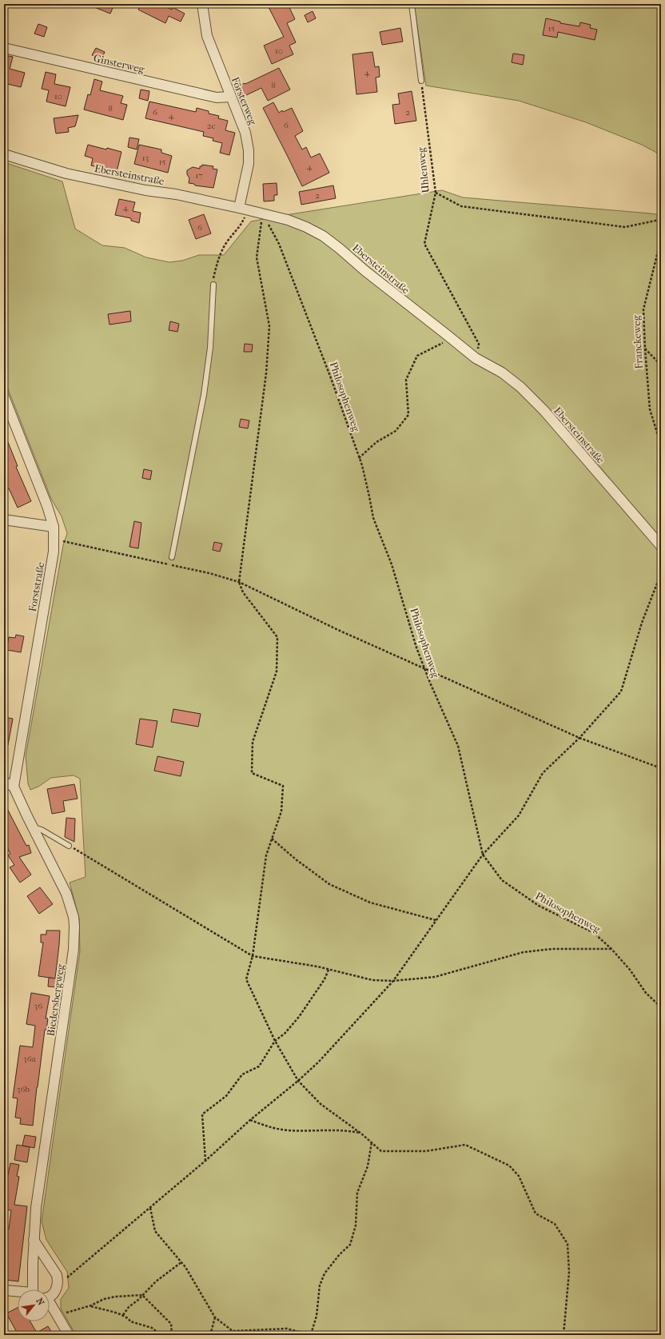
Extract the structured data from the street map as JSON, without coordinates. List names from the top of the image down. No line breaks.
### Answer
{"streets":{"street":["Ginsterweg","Försterweg","Ebersteinstraße","Forststraße","Biedersbergweg"],"path":["Uhlenweg","Franckeweg","Philosophenweg"]},"crossings":[["Ginsterweg","Försterweg"],["Försterweg","Ebersteinstraße"],["Uhlenweg","Ebersteinstraße"],["Ebersteinstraße","Philosophenweg"],["Forststraße","Biedersbergweg"]],"house_numbers":["15","10","4","8","10","8","6","2","4","6","2c","13","15","4","17","2","4","6","36","36a","36b"],"north":"top right"}
